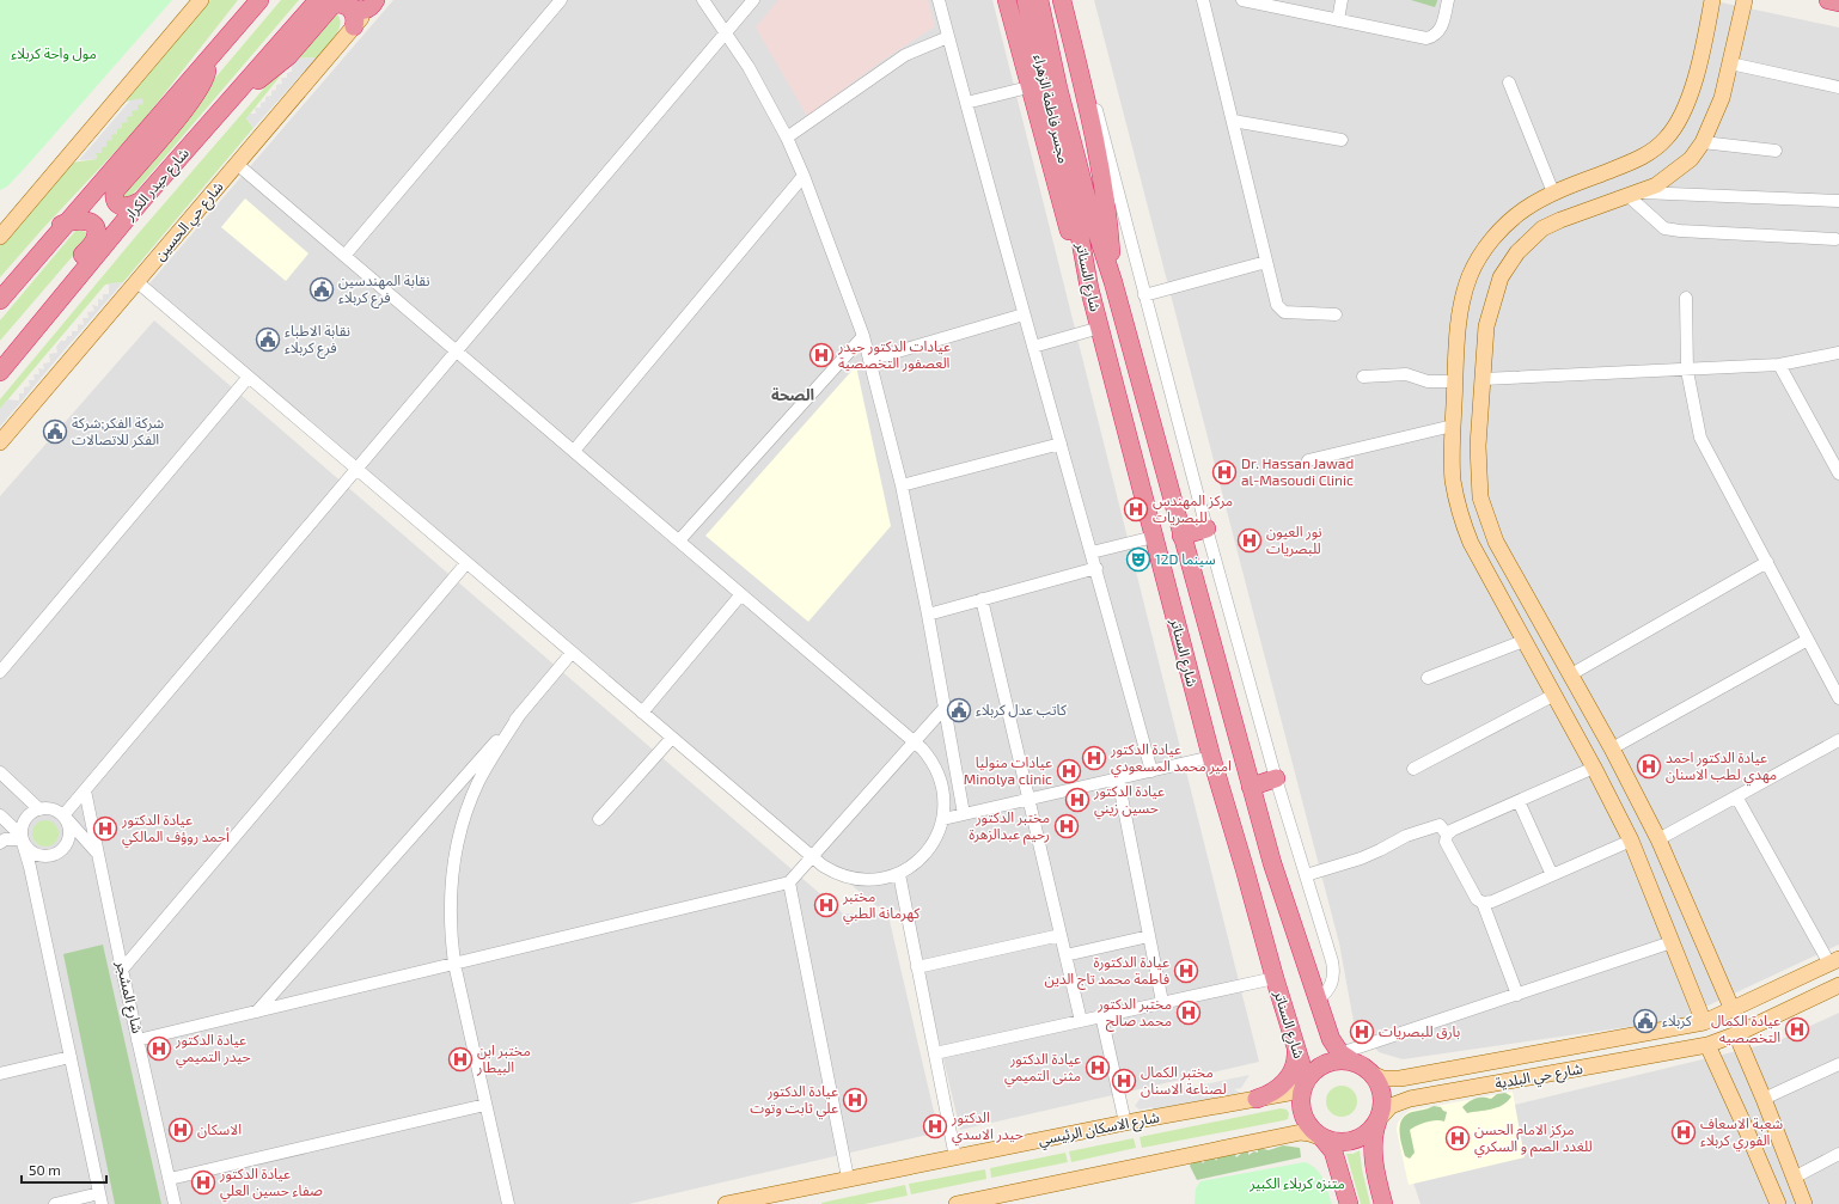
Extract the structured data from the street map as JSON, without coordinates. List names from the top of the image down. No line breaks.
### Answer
{"streets":{"highway":["مجسر فاطمة الزهراء","شارع حيدر الكرار","شارع السناتر"],"main road":["شارع حي الحسين","شارع حي البلدية","شارع الاسكان الرئيسي"],"street":["شارع المشجر"]},"crossings":[["مجسر فاطمة الزهراء","شارع السناتر"],["شارع السناتر","شارع حي البلدية"],["شارع السناتر","شارع الاسكان الرئيسي"],["شارع حي البلدية","شارع الاسكان الرئيسي"]],"districts":["الصحة"],"parks":["مول واحة كربلاء","متنزه كربلاء الكبير"],"places":{"public building":["نقابة المهندسين فرع كربلاء","نقابة الاطباء فرع كربلاء","شركة الفكر;شركة الفكر للاتصالات","كاتب عدل كربلاء","كربلاء"],"hospital":["عيادات الدكتور حيدر العصفور التخصصية","Dr. Hassan Jawad al-Masoudi Clinic","مركز المهندس للبصريات","نور العيون للبصريات","عيادة الدكتور امير محمد المسعودي","عيادة الدكتور احمد مهدي لطب الاسنان","عيادات منوليا Minolya clinic","عيادة الدكتور حسين زيني","مختبر الدكتور رحيم عبدالزهرة","عيادة الدكتور أحمد روؤف المالكي","مختبر كهرمانة الطبي","عيادة الدكتورة فاطمة محمد تاج الدين","مختبر الدكتور محمد صالح","عيادة الكمال التخصصيه","بارق للبصريات","عيادة الدكتور حيدر التميمي","مختبر ابن البيطار","عيادة الدكتور مثنى التميمي","مختبر الكمال لصناعة الاسنان","عيادة الدكتور علي ثابت وتوت","الدكتور حيدر الاسدي","الاسكان","شعبة الاسعاف الفوري كربلاء","مركز الامام الحسن للغدد الصم و السكري","عيادة الدكتور صفاء حسين العلي"],"theatre":["12D سينما"]},"scale_bar":"50 m"}
